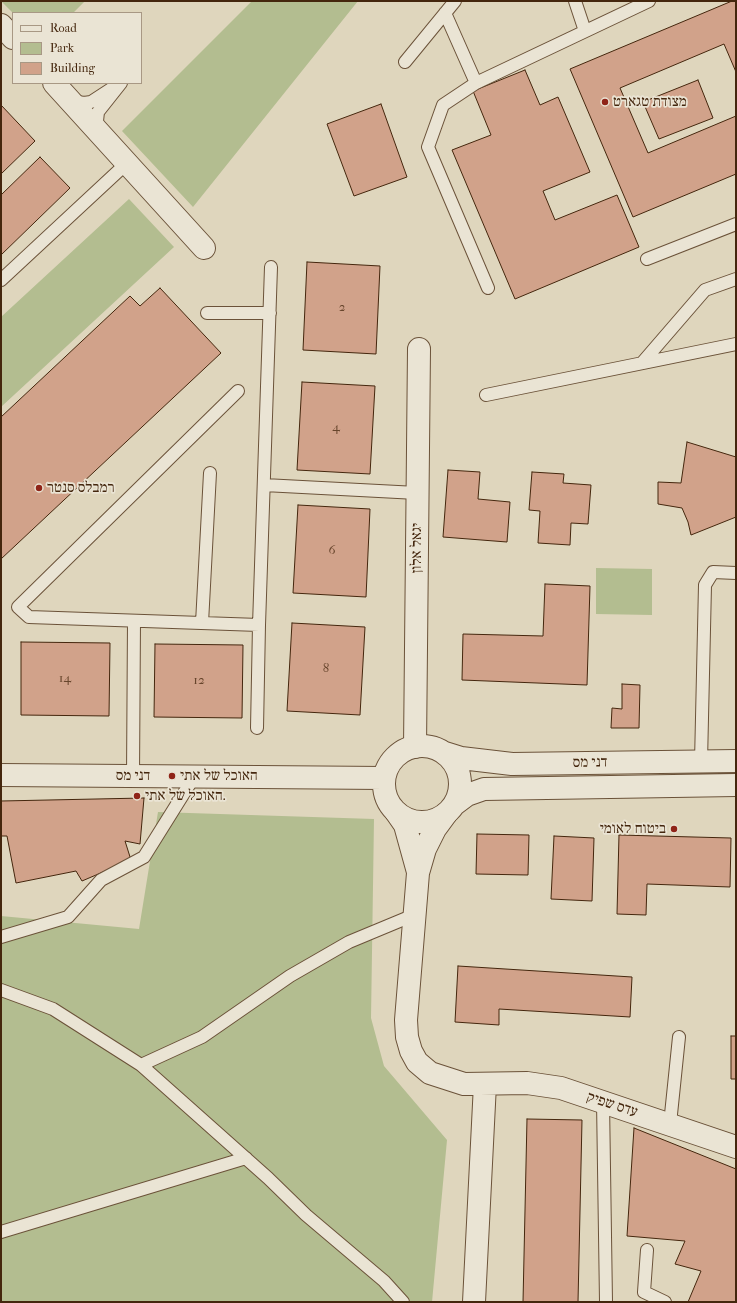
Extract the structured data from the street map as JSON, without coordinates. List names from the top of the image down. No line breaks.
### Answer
{"streets":{"street":["יגאל אלון","דני מס","עדס שפיק"]},"crossings":[["יגאל אלון","דני מס"]],"places":["מצודת טגארט","רמבלס סנטר","האוכל של אתי","האוכל של אתי.","ביטוח לאומי"],"house_numbers":["2","4","6","8","14","12"],"legend":["Road","Park","Building"]}
